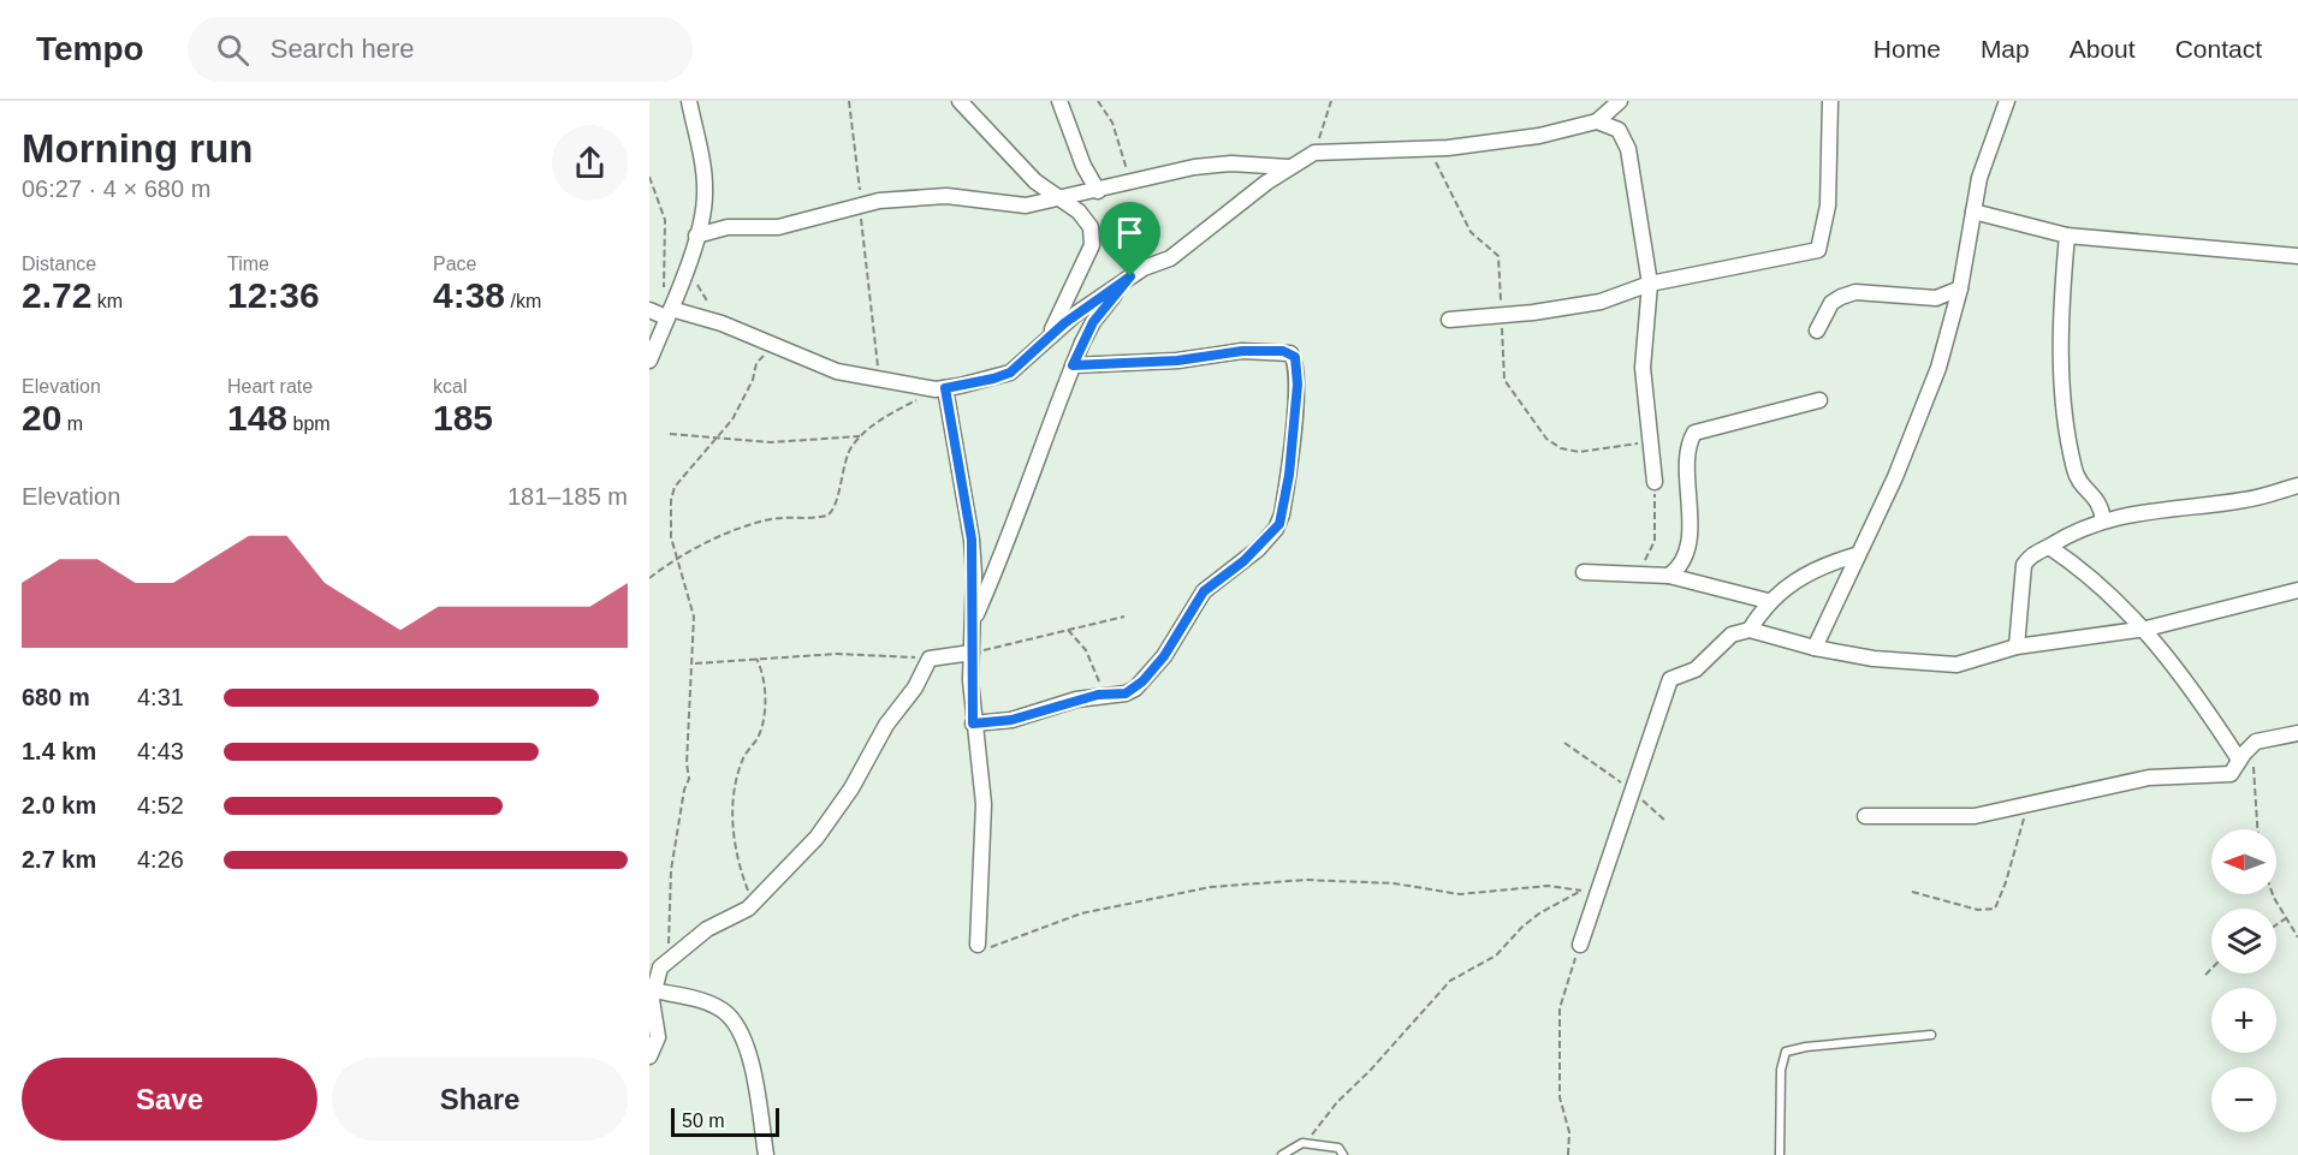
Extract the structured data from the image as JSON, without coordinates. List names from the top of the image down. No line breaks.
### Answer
{"scale_bar":"50 m","north":"left","page":{"header":"Tempo","search":"Search here","nav":["Home","Map","About","Contact"],"heading":["Morning run","06:27 · 4 × 680 m"],"stats":[["Distance","2.72 km"],["Time","12:36"],["Pace","4:38 /km"],["Elevation","20 m"],["Heart rate","148 bpm"],["kcal","185"]],"chart":["Elevation","181–185 m"],"list":[{"name":"680 m","note":"4:31"},{"name":"1.4 km","note":"4:43"},{"name":"2.0 km","note":"4:52"},{"name":"2.7 km","note":"4:26"}],"map_buttons":["+","−"],"buttons":["Save","Share"],"scale":"50 m"}}
